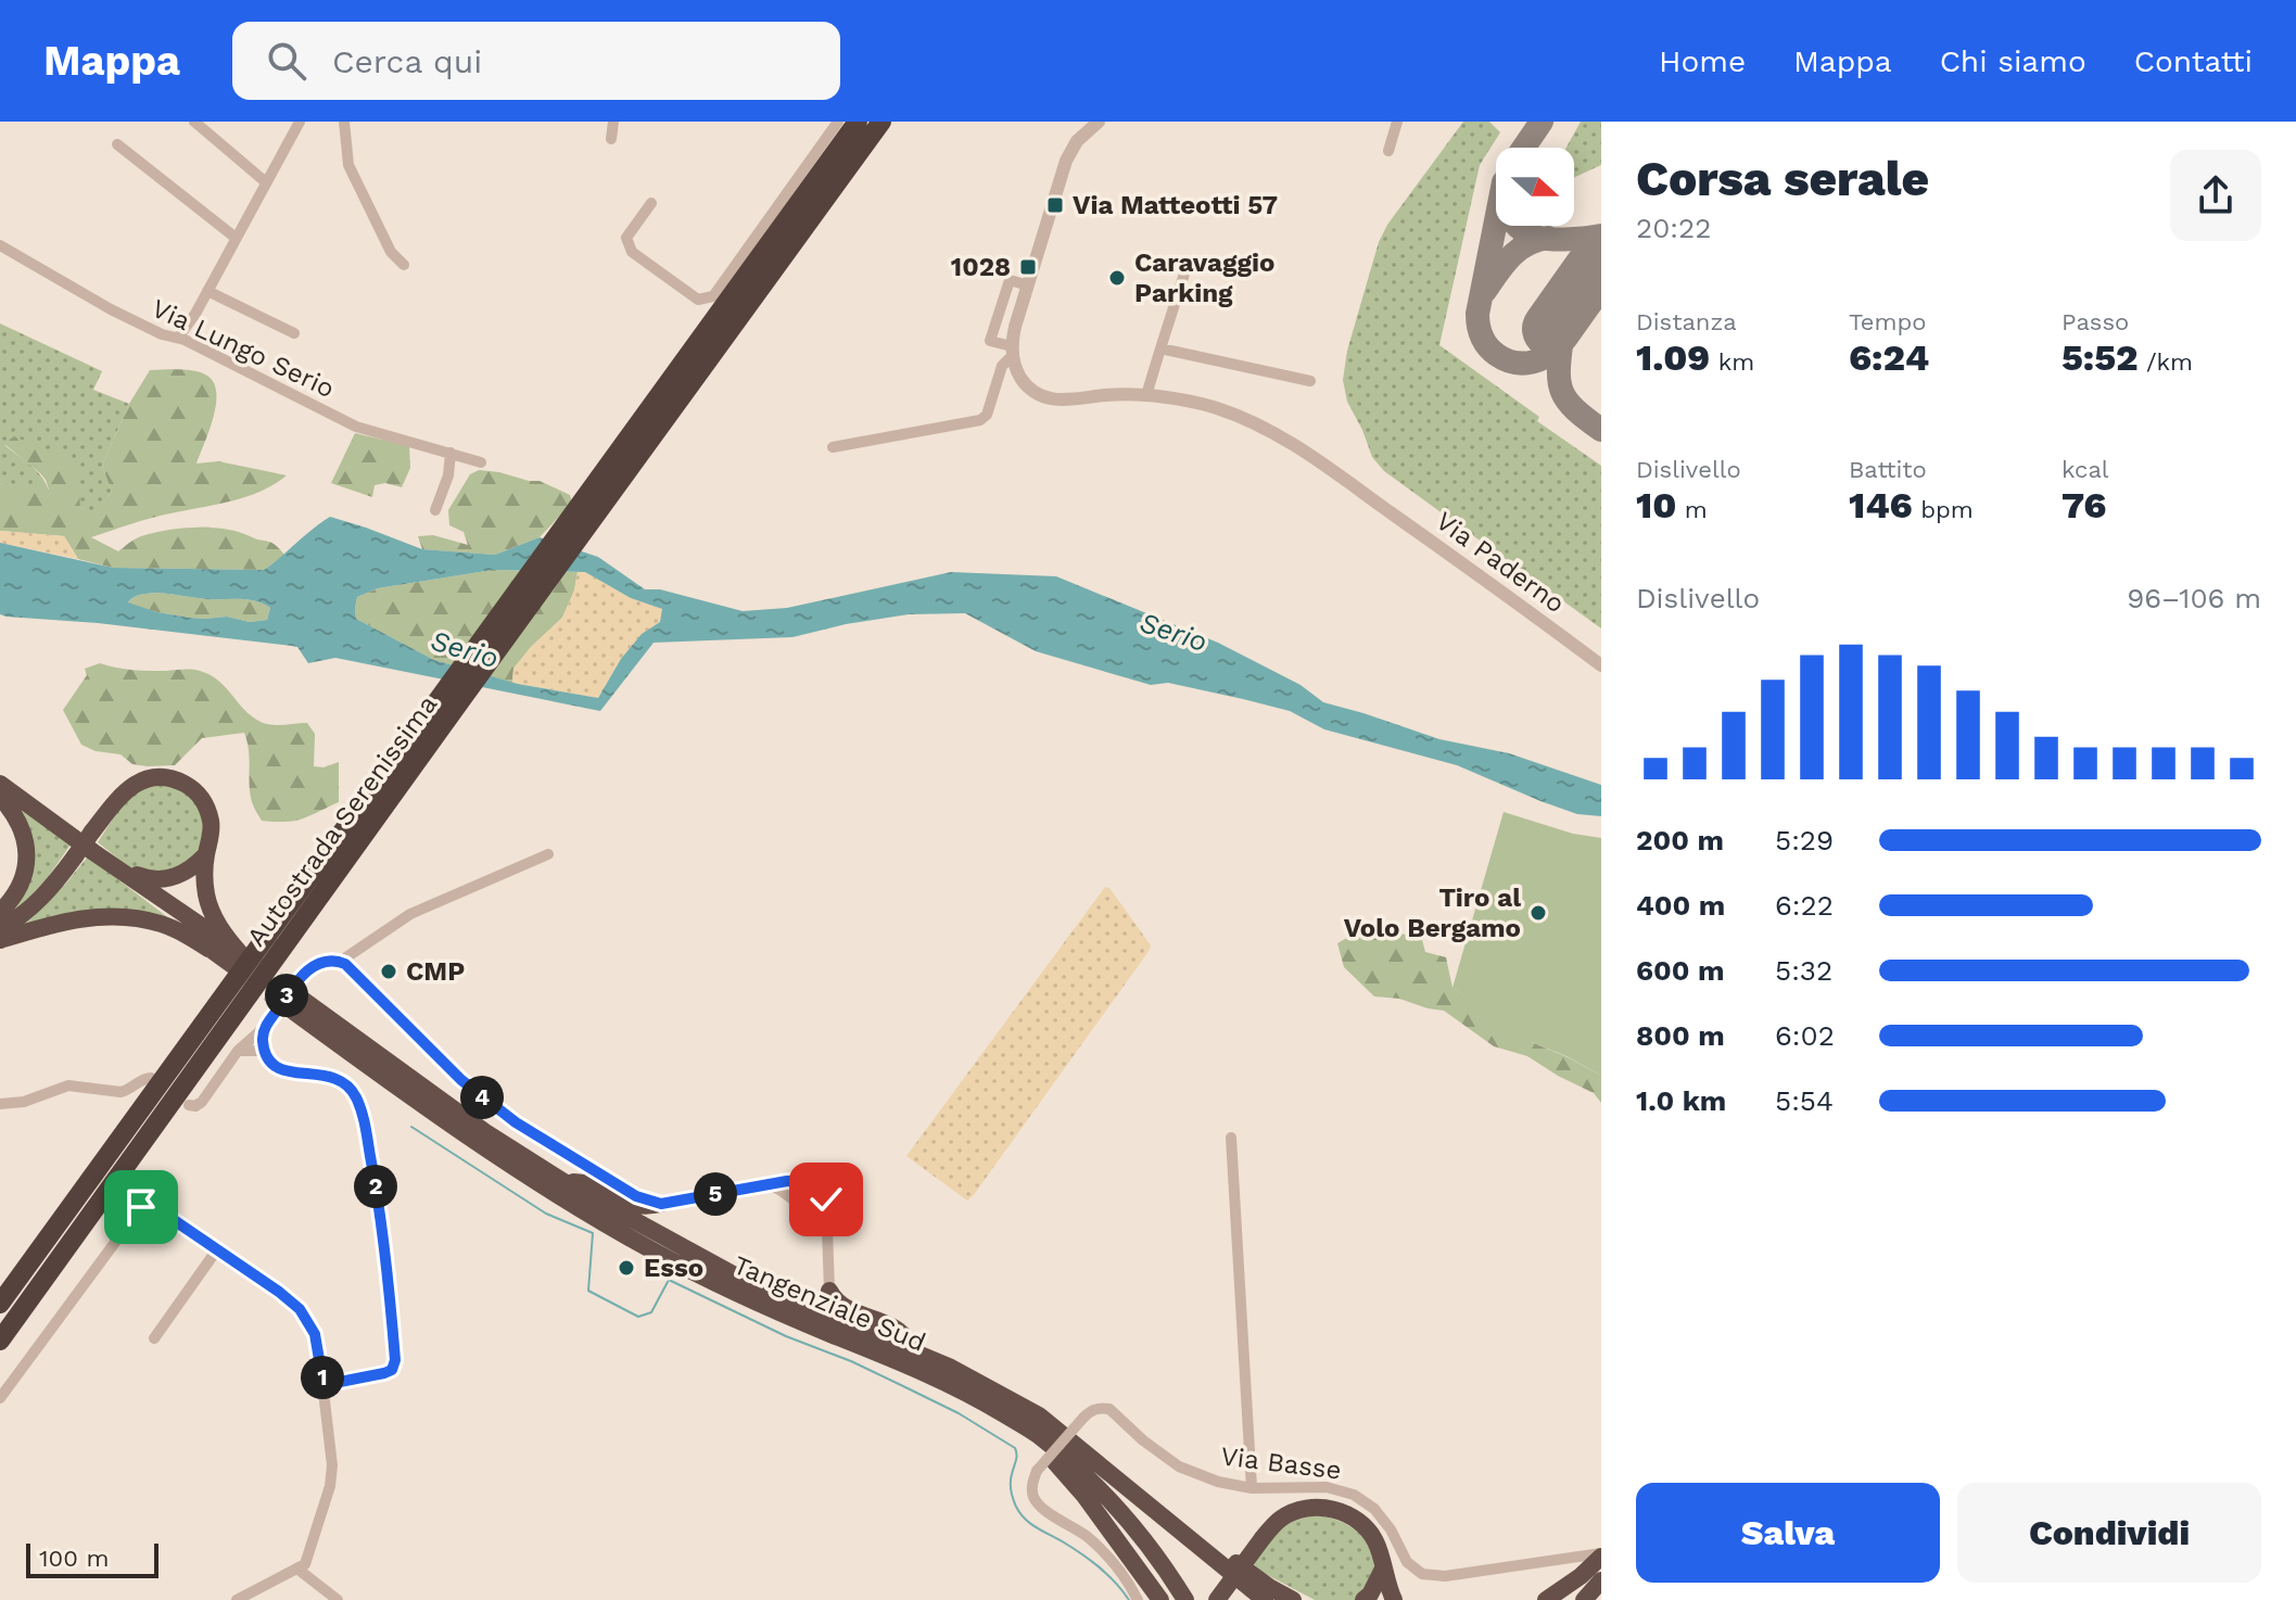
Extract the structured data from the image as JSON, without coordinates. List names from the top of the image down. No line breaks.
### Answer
{"streets":{"highway":["Autostrada Serenissima","Tangenziale Sud"],"street":["Via Lungo Serio","Via Paderno","Via Basse"]},"water":["Serio"],"places":{"transit":["Via Matteotti 57","1028"],"other":["Caravaggio Parking","Tiro al Volo Bergamo","CMP","Esso"]},"scale_bar":"100 m","north":"right","page":{"header":"Mappa","search":"Cerca qui","nav":["Home","Mappa","Chi siamo","Contatti"],"heading":["Corsa serale","20:22"],"stats":[["Distanza","1.09 km"],["Tempo","6:24"],["Passo","5:52 /km"],["Dislivello","10 m"],["Battito","146 bpm"],["kcal","76"]],"chart":["Dislivello","96–106 m"],"list":[{"name":"200 m","note":"5:29"},{"name":"400 m","note":"6:22"},{"name":"600 m","note":"5:32"},{"name":"800 m","note":"6:02"},{"name":"1.0 km","note":"5:54"}],"pins":["3","4","2","5","1"],"buttons":["Salva","Condividi"],"scale":"100 m"}}
